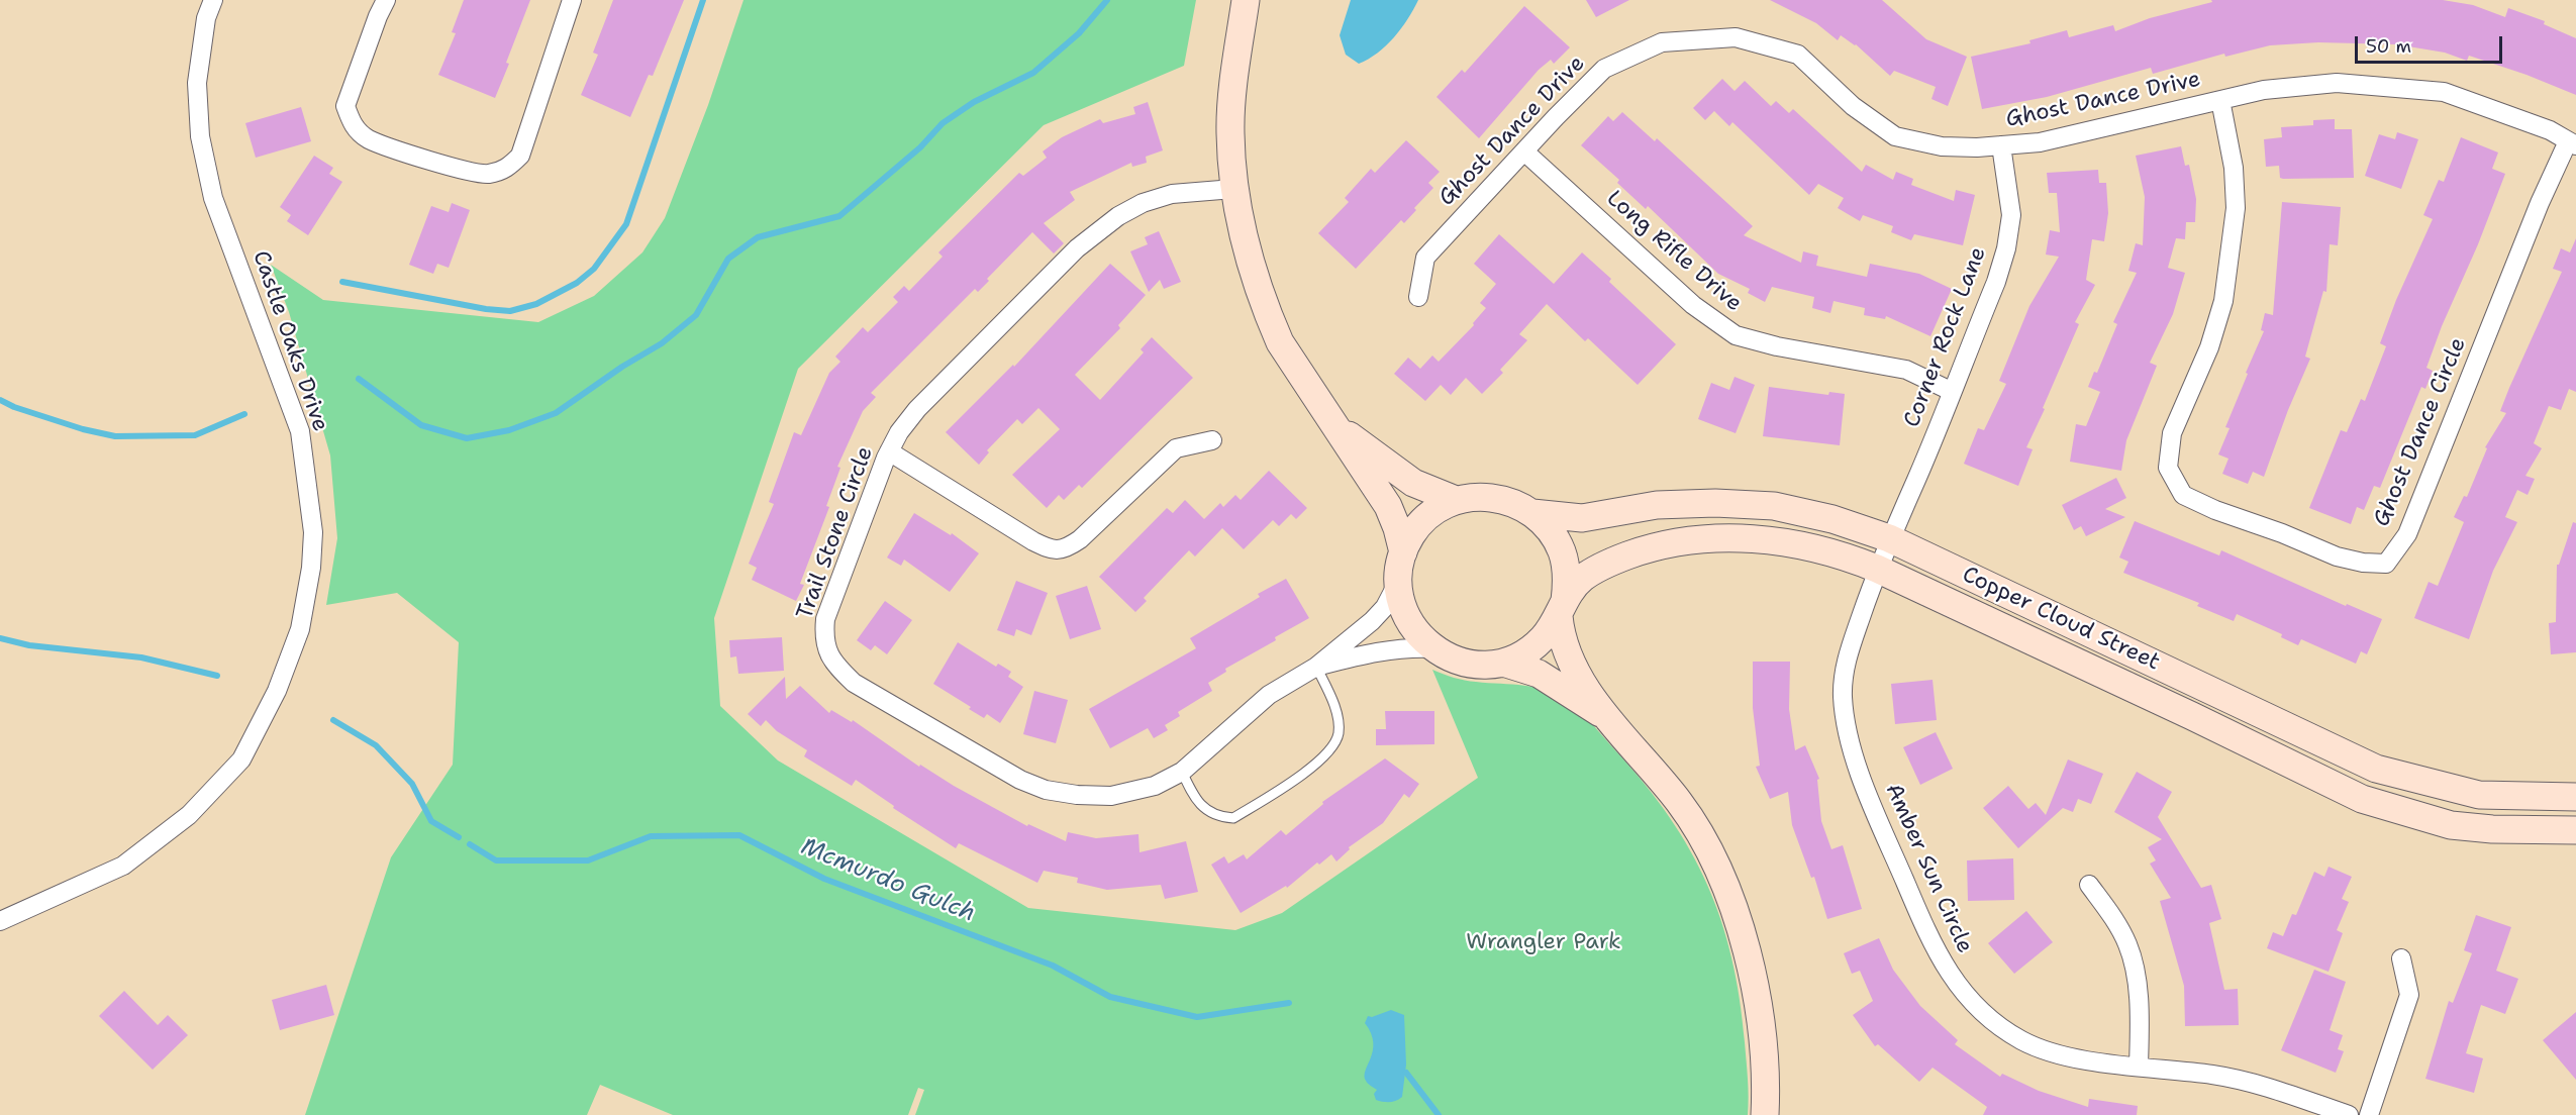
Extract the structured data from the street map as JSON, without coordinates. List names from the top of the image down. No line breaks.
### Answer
{"streets":{"street":["Ghost Dance Drive","Long Rifle Drive","Corner Rock Lane","Castle Oaks Drive","Ghost Dance Circle","Trail Stone Circle","Copper Cloud Street","Amber Sun Circle"]},"crossings":[["Ghost Dance Drive","Long Rifle Drive"],["Ghost Dance Drive","Corner Rock Lane"],["Ghost Dance Drive","Ghost Dance Circle"],["Long Rifle Drive","Corner Rock Lane"],["Corner Rock Lane","Copper Cloud Street"],["Corner Rock Lane","Amber Sun Circle"],["Trail Stone Circle","Copper Cloud Street"],["Copper Cloud Street","Amber Sun Circle"]],"water":["Mcmurdo Gulch"],"parks":["Wrangler Park"],"scale_bar":"50 m"}
